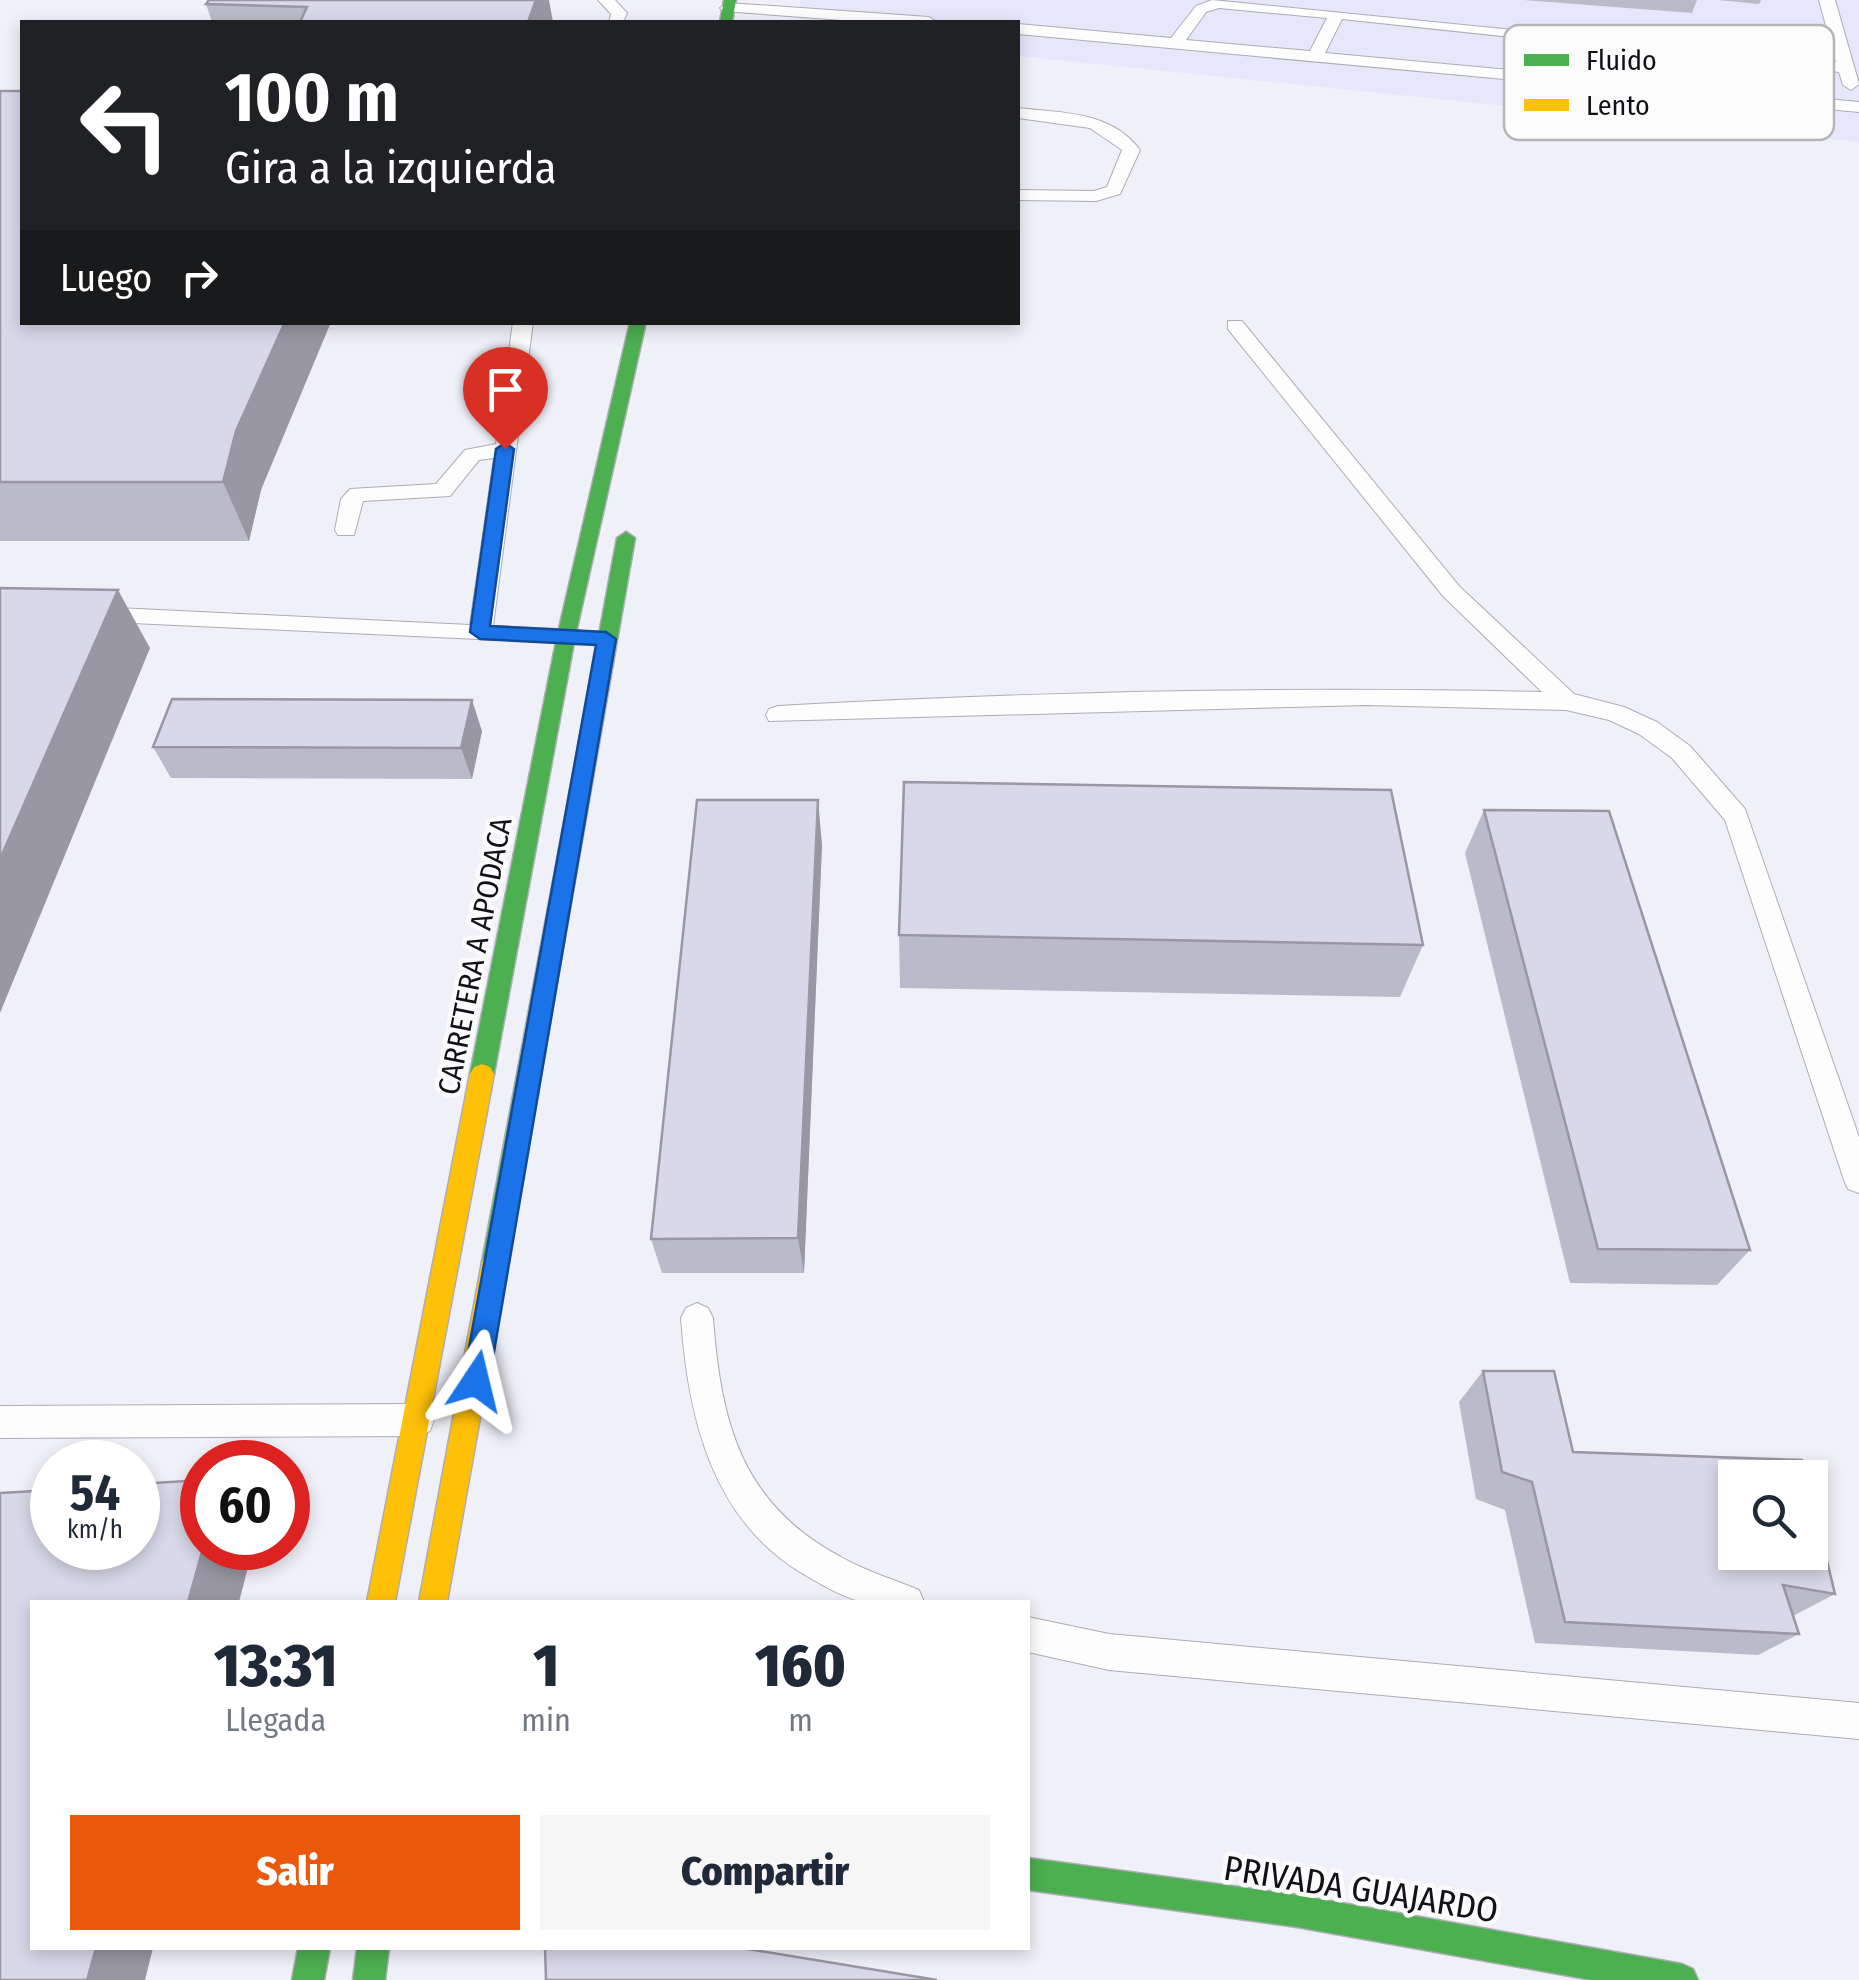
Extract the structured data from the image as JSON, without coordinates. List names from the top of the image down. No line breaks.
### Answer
{"streets":{"main road":["CARRETERA A APODACA","PRIVADA GUAJARDO"]},"legend":["Fluido","Lento"],"page":{"turn":["100 m","Gira a la izquierda"],"then":"Luego","speed":"54 km/h","limit":"60","eta":["13:31","Llegada","1","min","160","m"],"buttons":["Salir","Compartir"]}}
